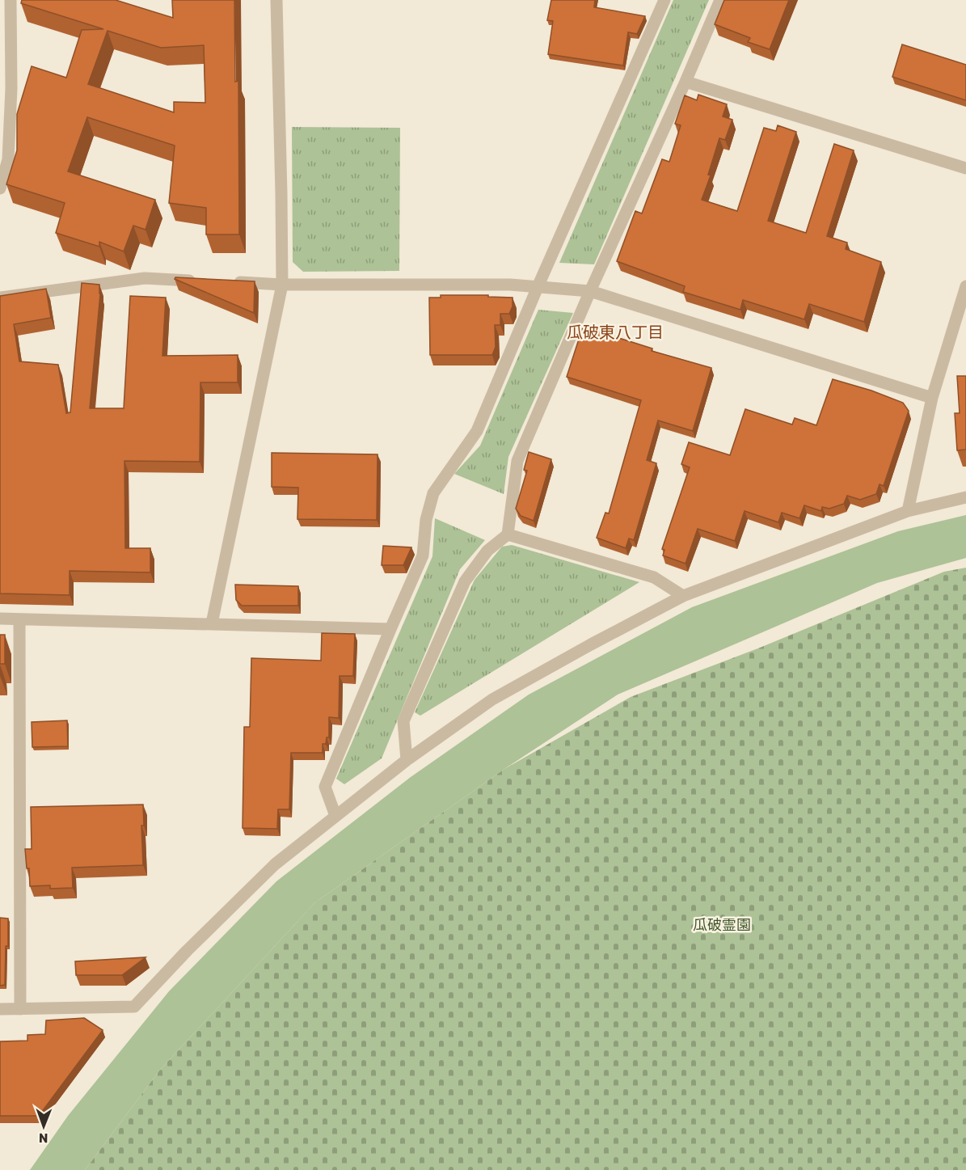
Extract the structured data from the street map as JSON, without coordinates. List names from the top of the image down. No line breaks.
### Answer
{"districts":["瓜破東八丁目"],"parks":["瓜破霊園"],"north":"bottom"}
